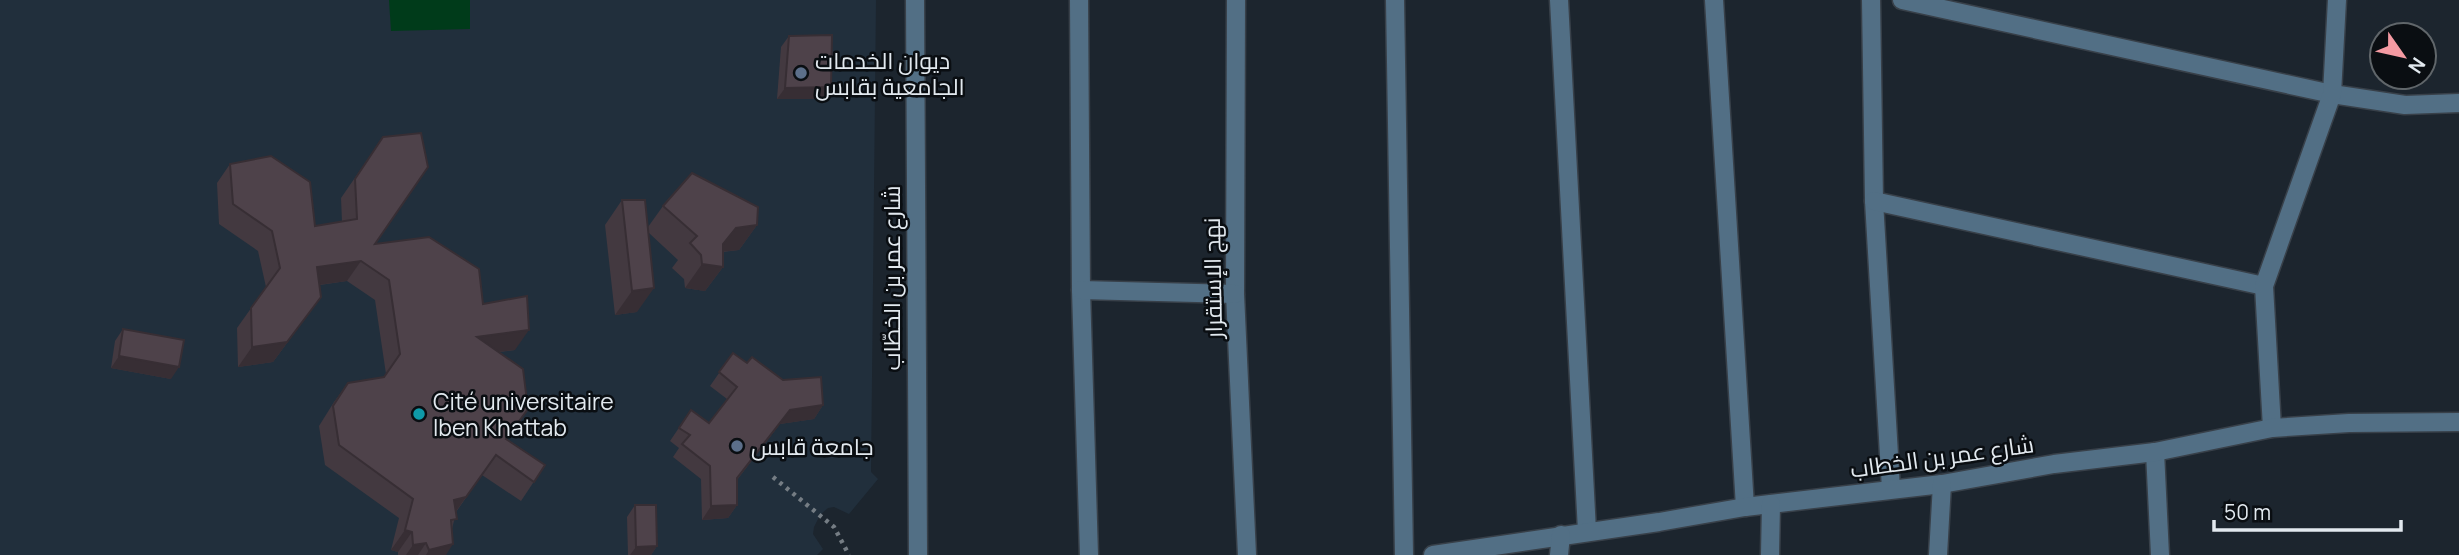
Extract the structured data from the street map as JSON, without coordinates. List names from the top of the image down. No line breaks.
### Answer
{"streets":{"street":["شارع عمر بن الخطّاب","نهج الإستقرار","شارع عمر بن الخطاب"]},"places":["ديوان الخدمات الجامعية بقابس","Cité universitaire Iben Khattab","جامعة قابس"],"scale_bar":"50 m","north":"bottom right"}
